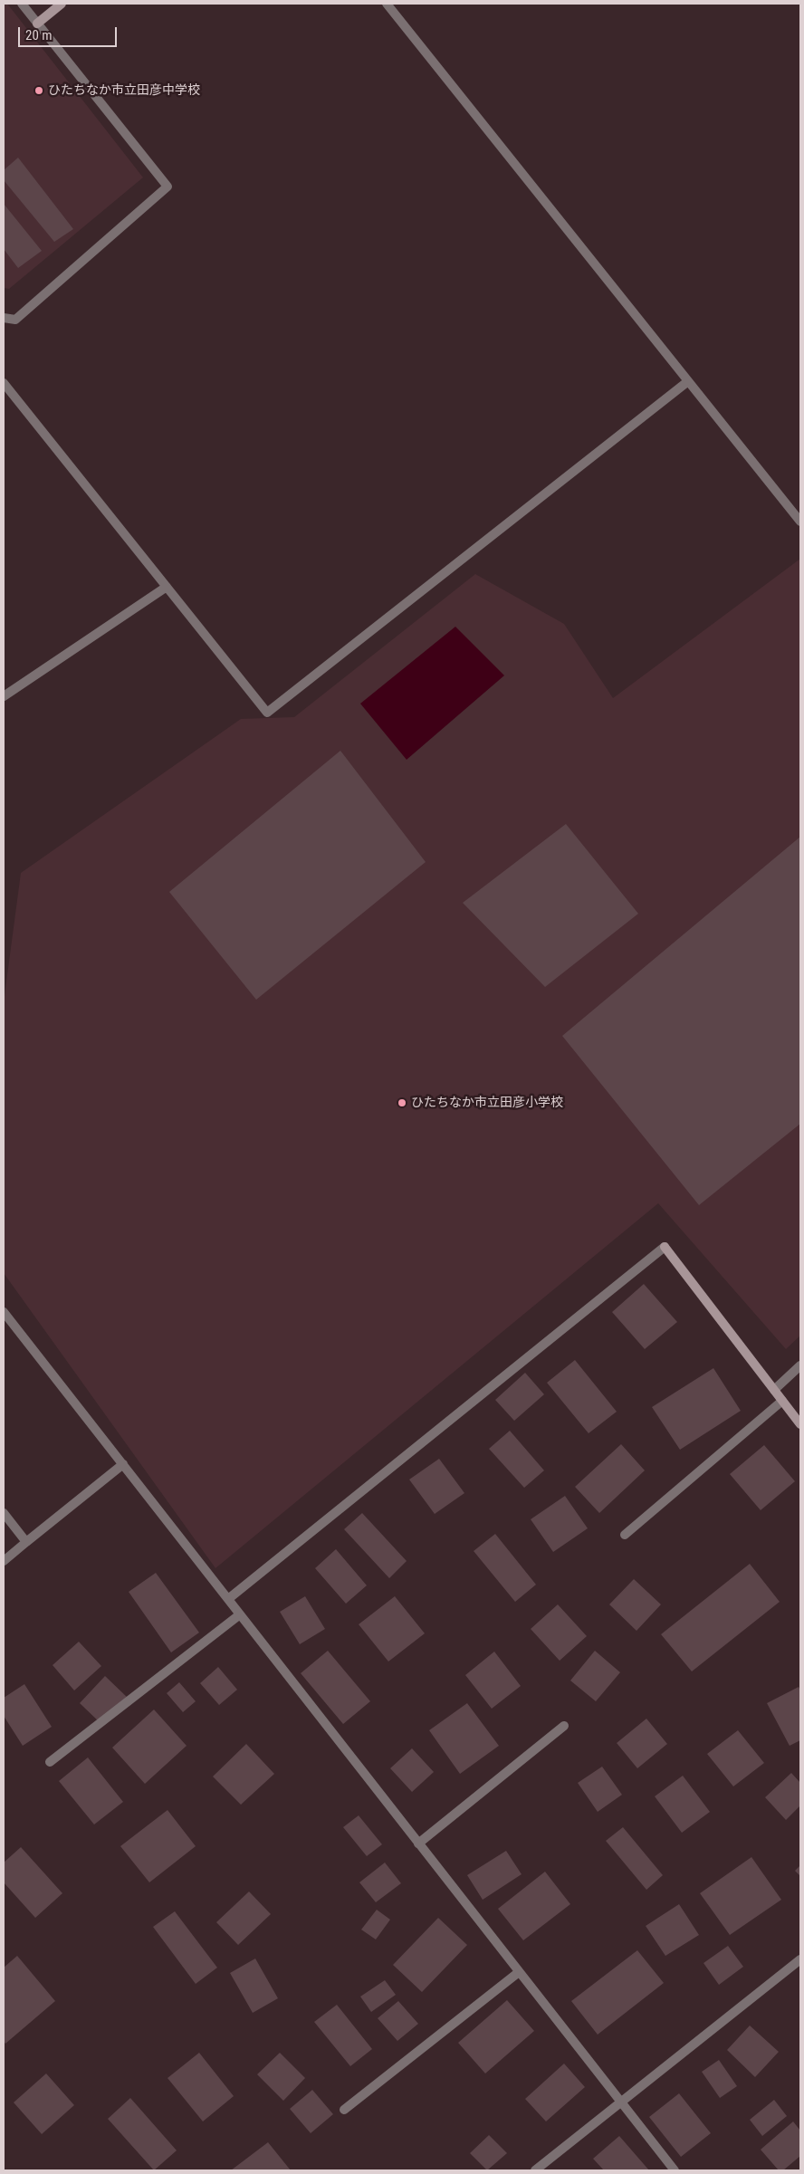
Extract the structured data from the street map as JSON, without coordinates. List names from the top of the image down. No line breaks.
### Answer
{"places":["ひたちなか市立田彦中学校","ひたちなか市立田彦小学校"],"scale_bar":"20 m"}
